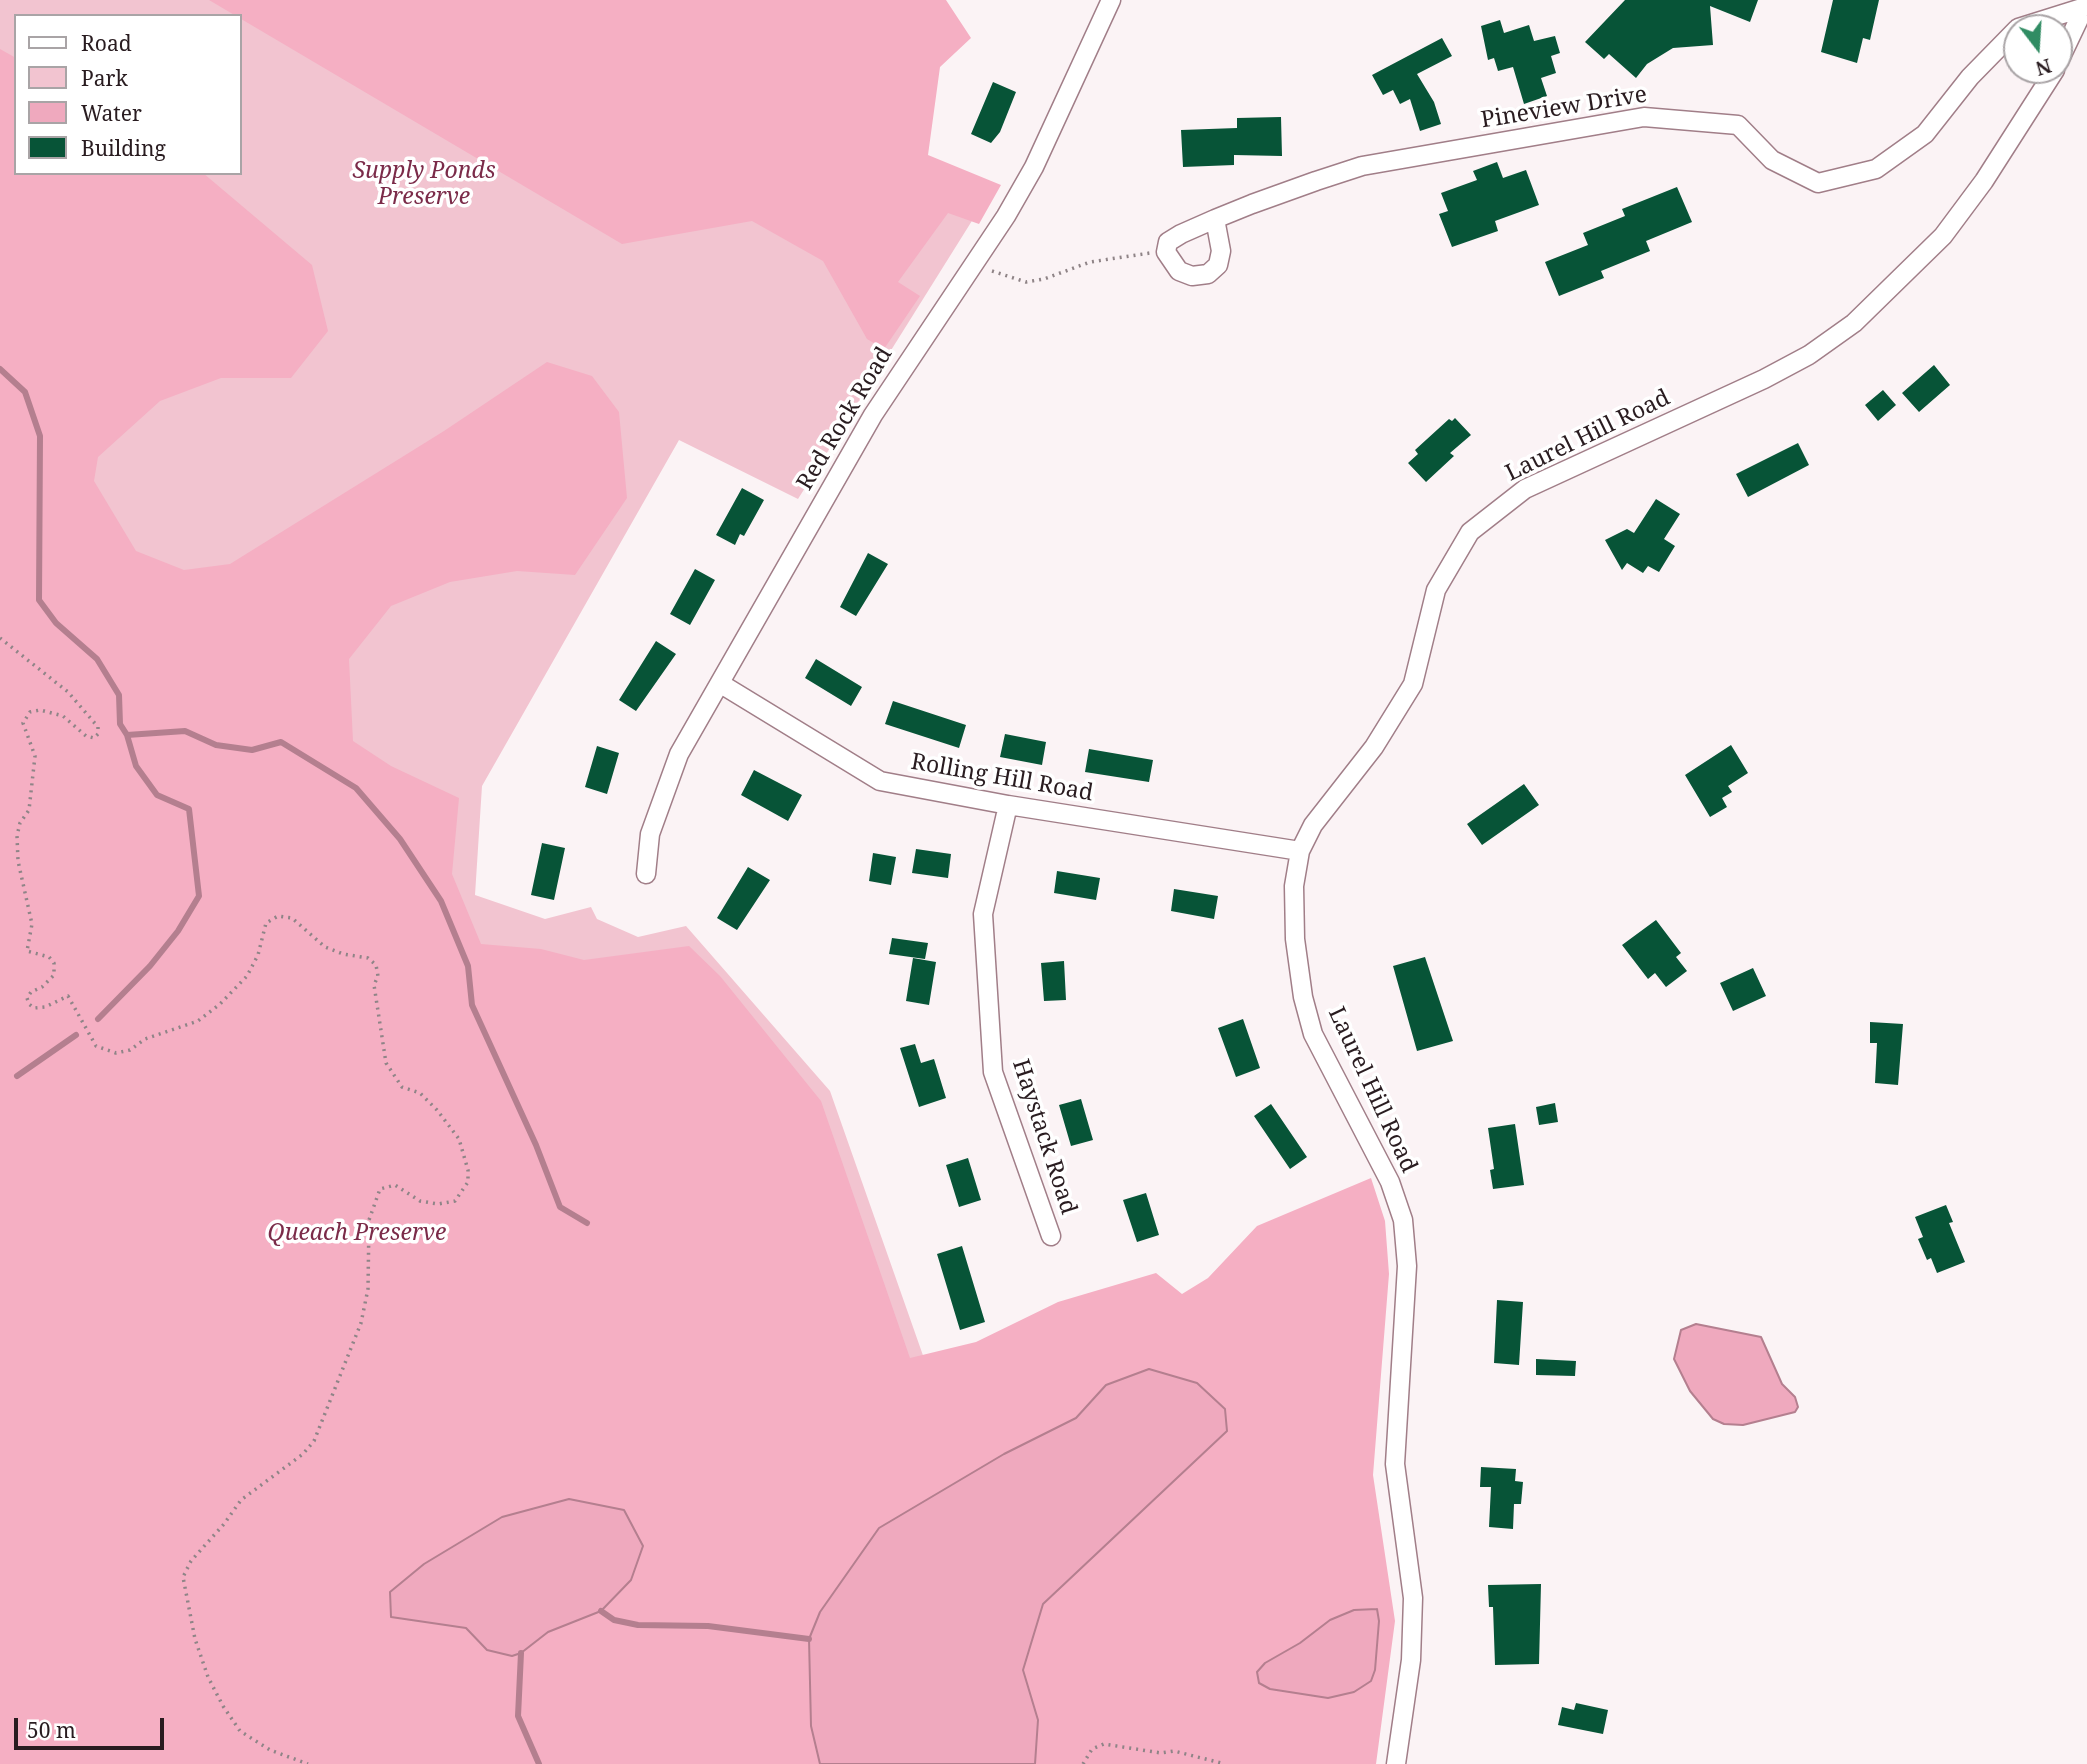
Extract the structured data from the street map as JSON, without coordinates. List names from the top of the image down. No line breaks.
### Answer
{"streets":{"street":["Pineview Drive","Red Rock Road","Laurel Hill Road","Rolling Hill Road","Haystack Road"]},"crossings":[["Red Rock Road","Rolling Hill Road"],["Laurel Hill Road","Rolling Hill Road"],["Rolling Hill Road","Haystack Road"]],"parks":["Supply Ponds Preserve","Queach Preserve"],"legend":["Road","Park","Water","Building"],"scale_bar":"50 m","north":"bottom"}
